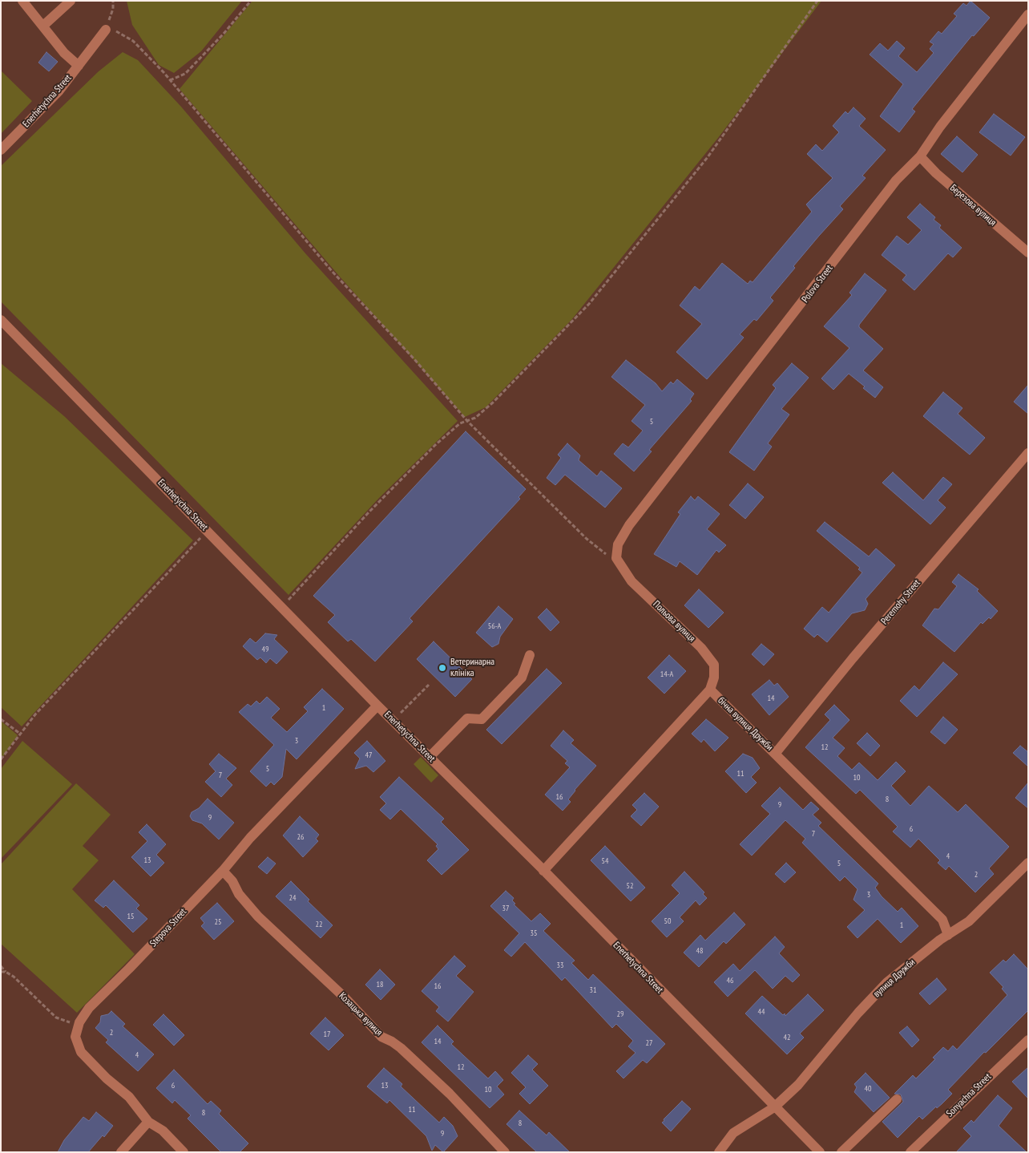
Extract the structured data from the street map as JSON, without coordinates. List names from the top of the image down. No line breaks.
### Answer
{"streets":{"street":["Enerhetychna Street","Березова вулиця","Polova Street","Peremohy Street","Польова вулиця","бічна вулиця Дружби","Stepova Street","вулиця Дружби","Козацька вулиця","Sonyachna Street"]},"crossings":[["Enerhetychna Street","бічна вулиця Дружби"],["Enerhetychna Street","Stepova Street"],["Enerhetychna Street","вулиця Дружби"],["Березова вулиця","Polova Street"],["Polova Street","Польова вулиця"],["Peremohy Street","бічна вулиця Дружби"],["Польова вулиця","бічна вулиця Дружби"],["бічна вулиця Дружби","вулиця Дружби"],["Stepova Street","Козацька вулиця"]],"places":["Ветеринарна клініка"],"house_numbers":["5","56-А","49","14-А","14","1","3","12","47","5","11","7","10","16","8","9","9","6","7","26","4","13","54","5","2","52","3","24","37","15","50","25","22","1","35","48","33","46","18","16","31","44","29","2","17","42","14","27","4","12","6","13","40","10","11","8","8","9"]}
